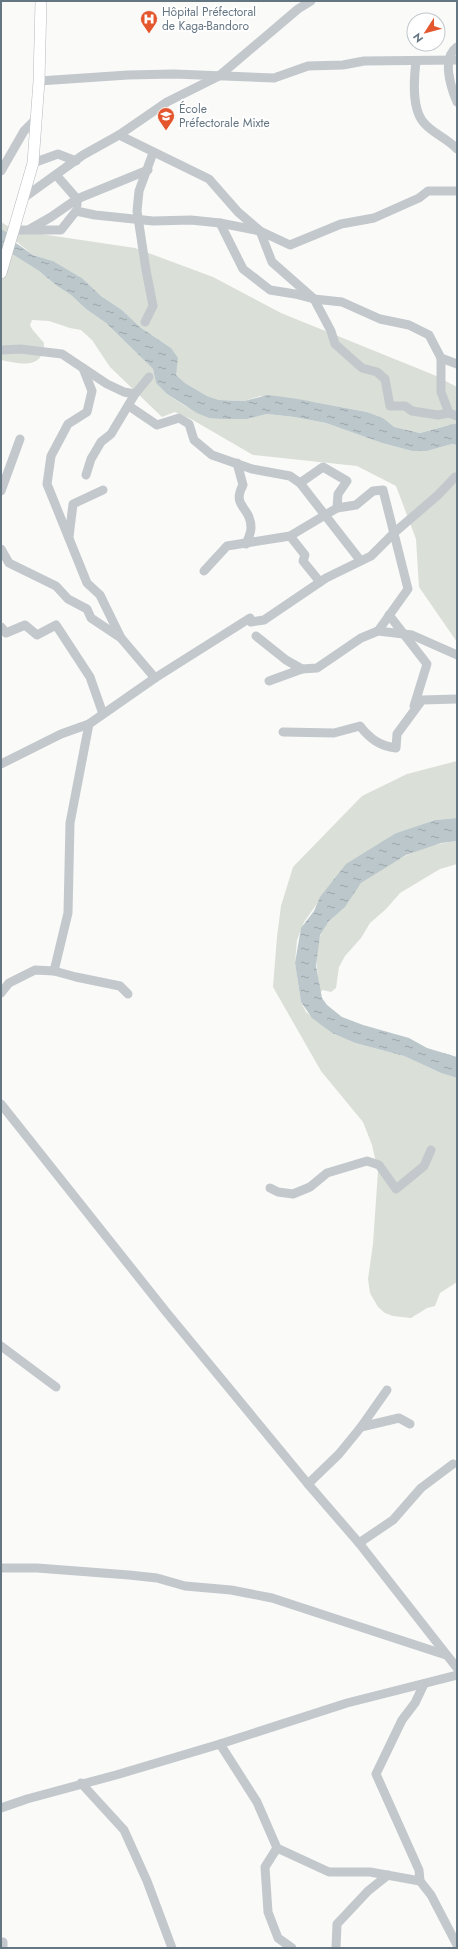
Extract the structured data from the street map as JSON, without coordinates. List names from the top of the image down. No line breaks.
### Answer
{"places":{"hospital":["Hôpital Préfectoral de Kaga-Bandoro"],"school or university":["École Préfectorale Mixte"]},"north":"bottom left"}
